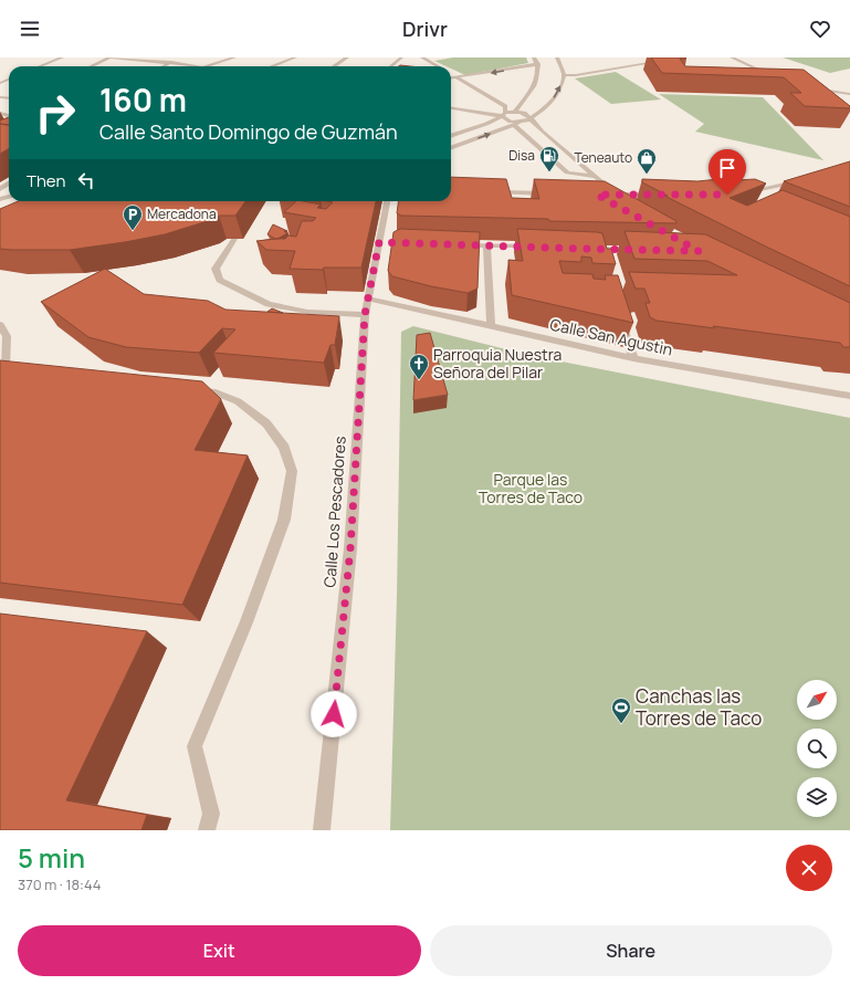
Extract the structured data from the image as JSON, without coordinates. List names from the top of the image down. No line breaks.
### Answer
{"streets":{"street":["Calle San Agustìn","Calle Los Pescadores"]},"crossings":[["Calle San Agustìn","Calle Los Pescadores"]],"parks":["Parque las Torres de Taco"],"places":{"fuel station":["Disa"],"shop":["Teneauto"],"parking":["Mercadona"],"church":["Parroquia Nuestra Señora del Pilar"],"sports":["Canchas las Torres de Taco"]},"north":"top right","page":{"header":"Drivr","turn":["160 m","Calle Santo Domingo de Guzmán"],"then":"Then","heading":["5 min","370 m · 18:44"],"buttons":["Exit","Share"]}}
